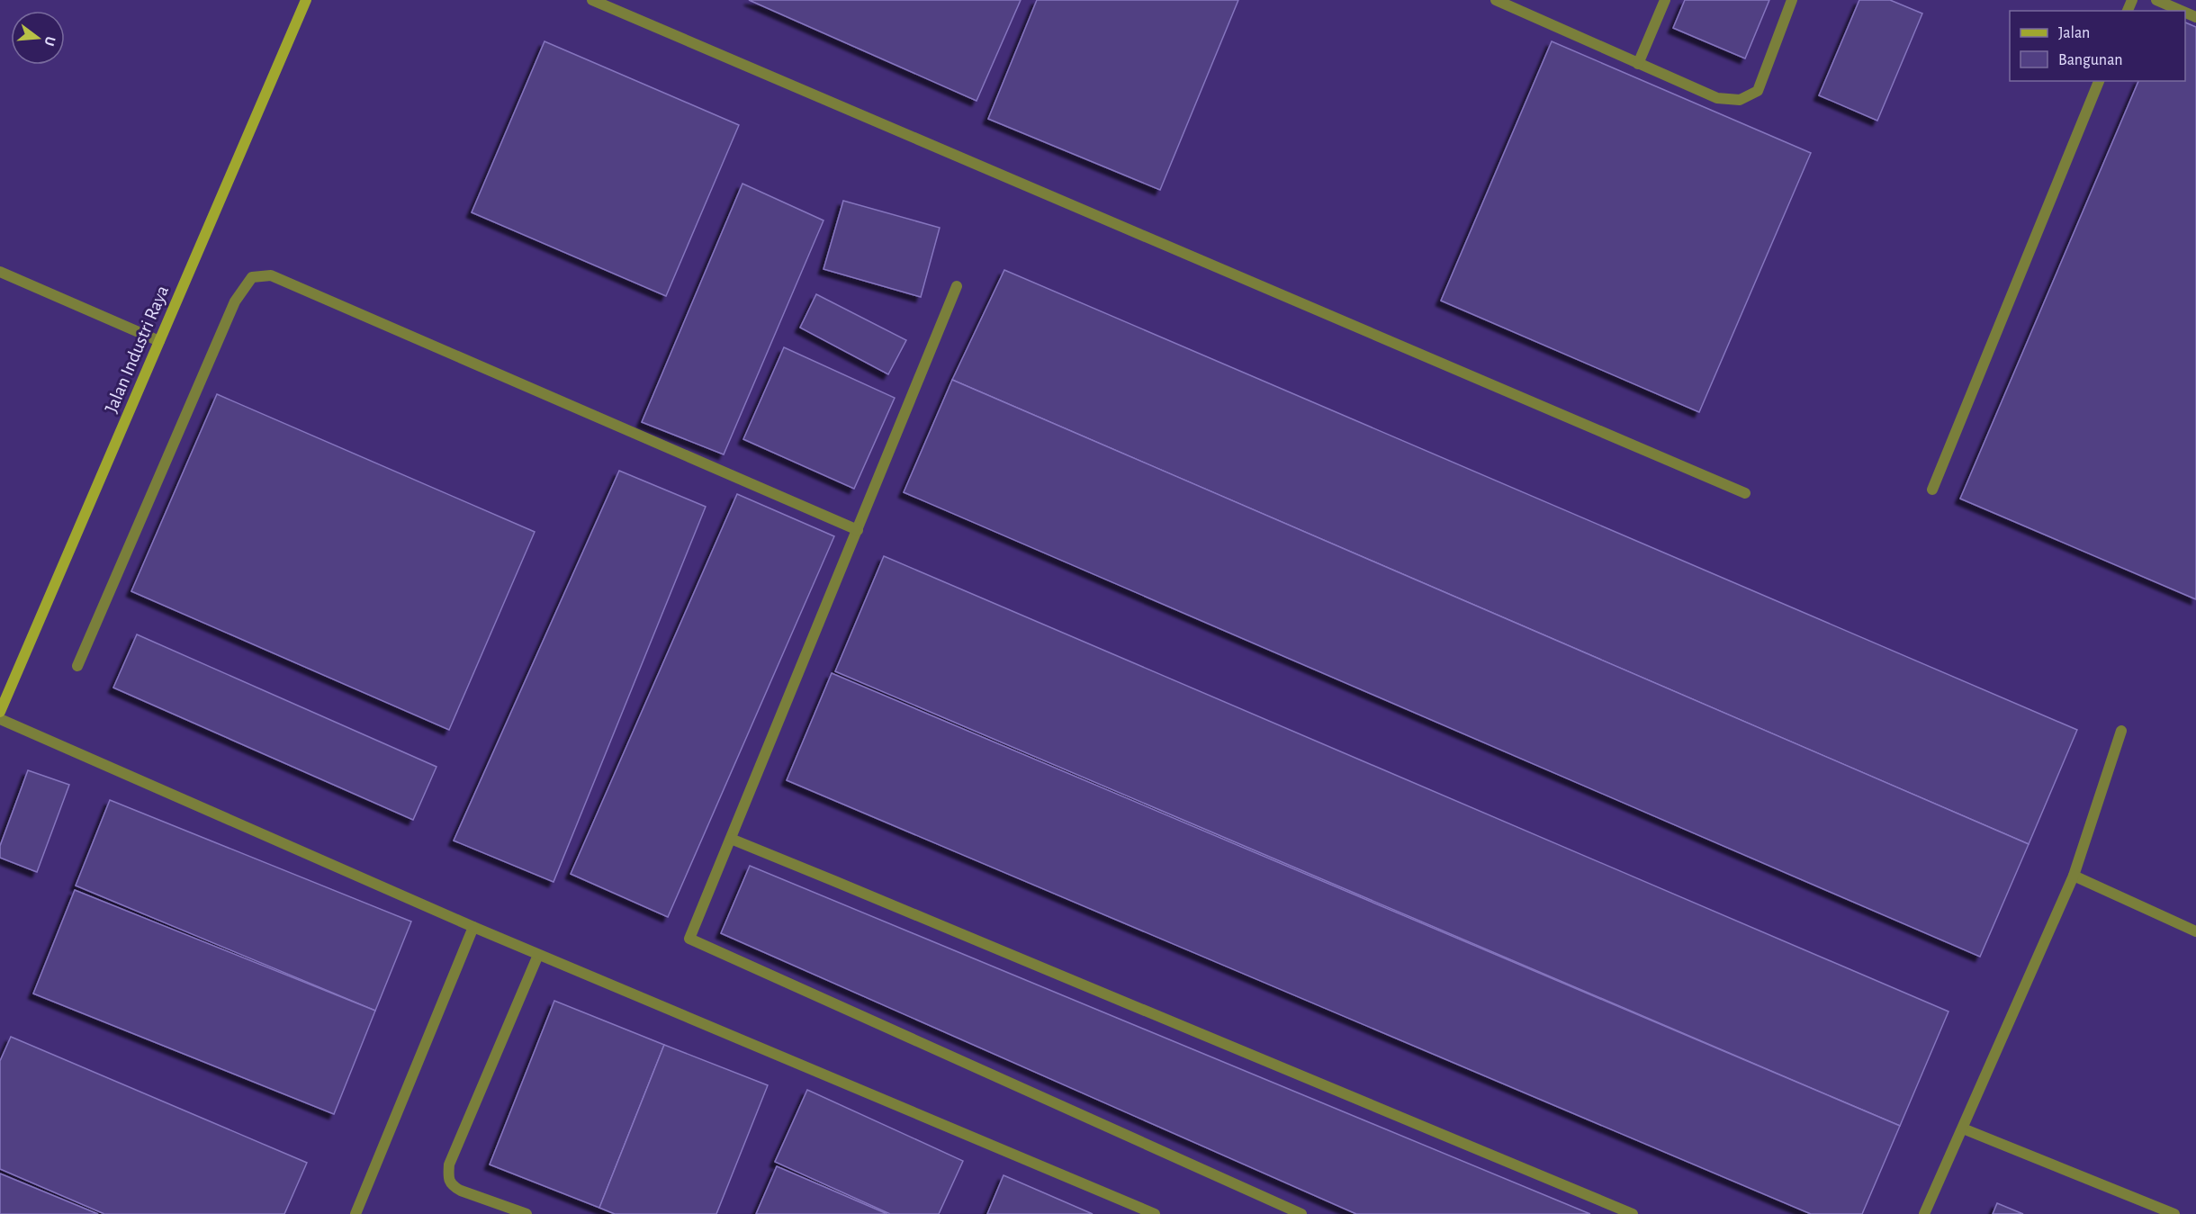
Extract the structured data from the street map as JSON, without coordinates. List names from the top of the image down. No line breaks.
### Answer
{"streets":{"street":["Jalan Industri Raya"]},"legend":["Jalan","Bangunan"],"north":"right"}
